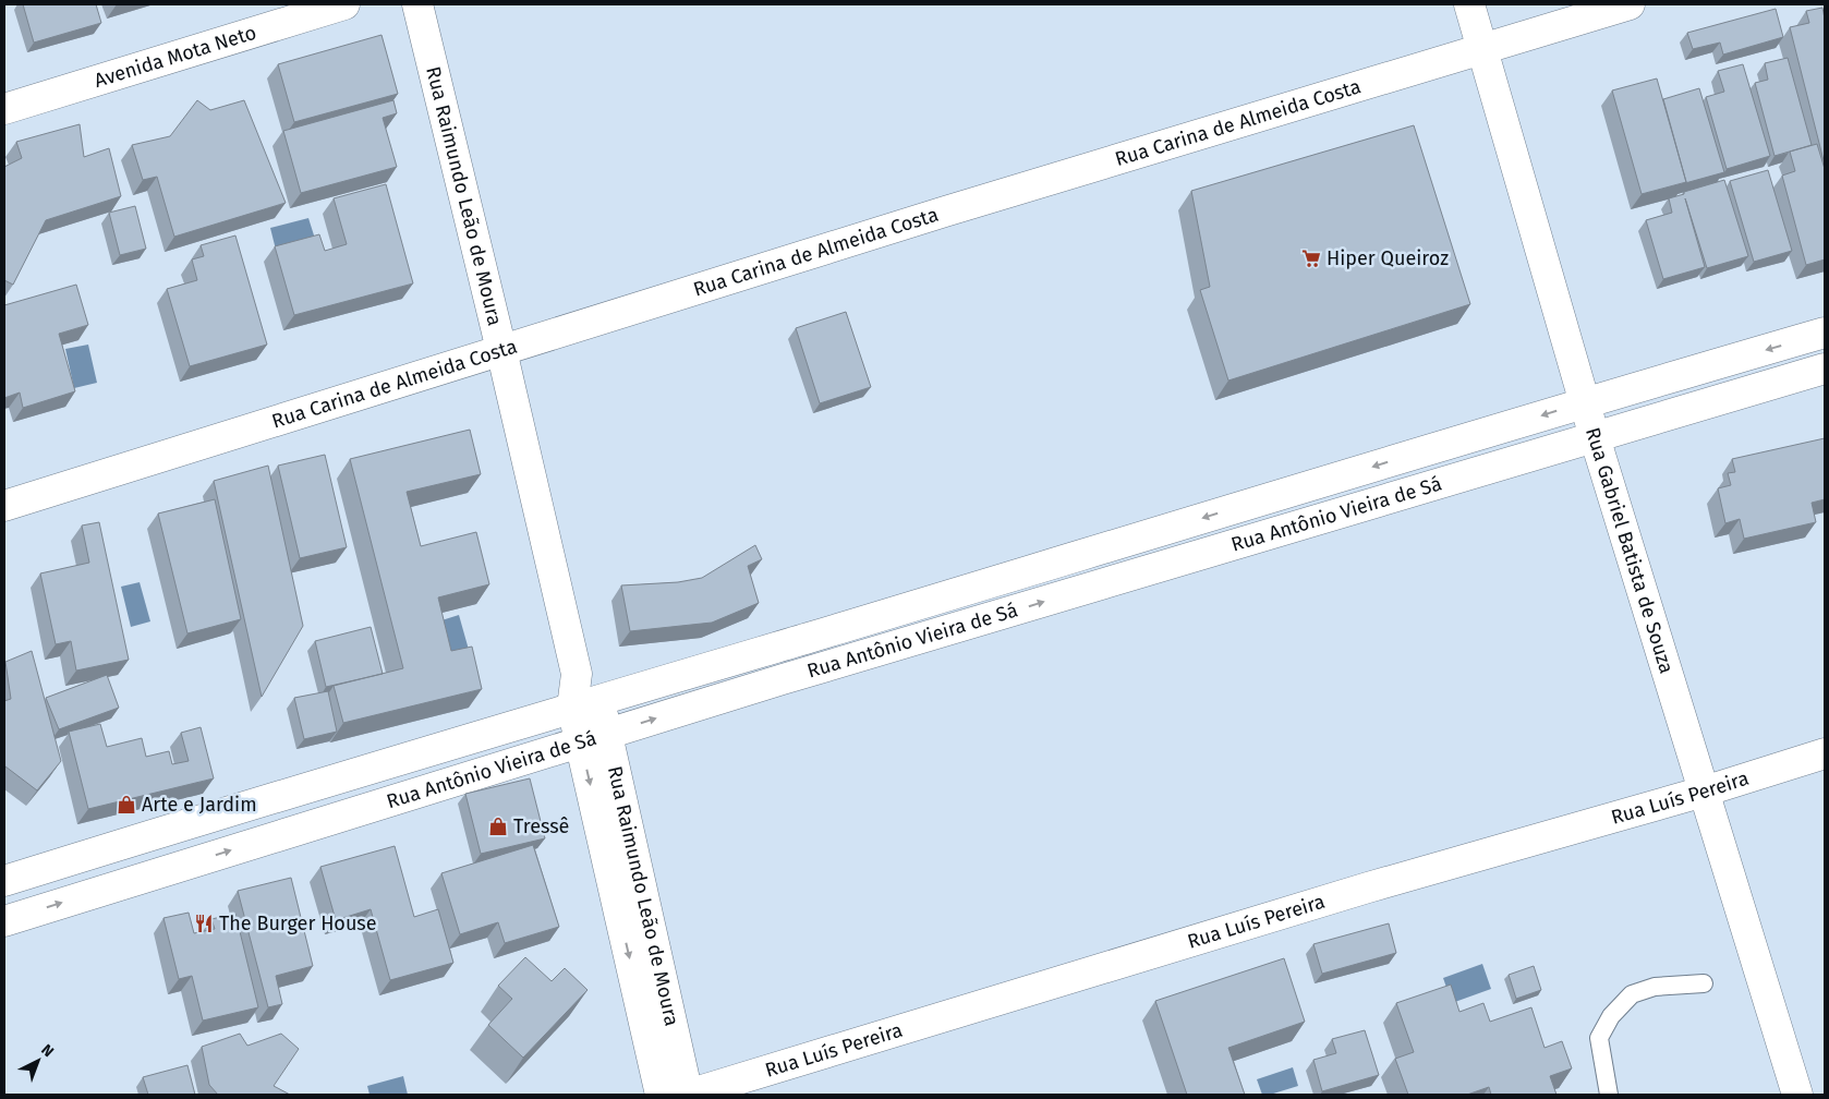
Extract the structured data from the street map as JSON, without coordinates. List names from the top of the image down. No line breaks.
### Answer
{"streets":{"street":["Avenida Mota Neto","Rua Carina de Almeida Costa","Rua Raimundo Leão de Moura","Rua Antônio Vieira de Sá","Rua Gabriel Batista de Souza","Rua Luís Pereira"]},"crossings":[["Rua Carina de Almeida Costa","Rua Raimundo Leão de Moura"],["Rua Carina de Almeida Costa","Rua Gabriel Batista de Souza"],["Rua Raimundo Leão de Moura","Rua Antônio Vieira de Sá"],["Rua Raimundo Leão de Moura","Rua Luís Pereira"],["Rua Antônio Vieira de Sá","Rua Gabriel Batista de Souza"],["Rua Gabriel Batista de Souza","Rua Luís Pereira"]],"places":{"supermarket":["Hiper Queiroz"],"shop":["Arte e Jardim","Tressê"],"restaurant":["The Burger House"]},"north":"top right"}
